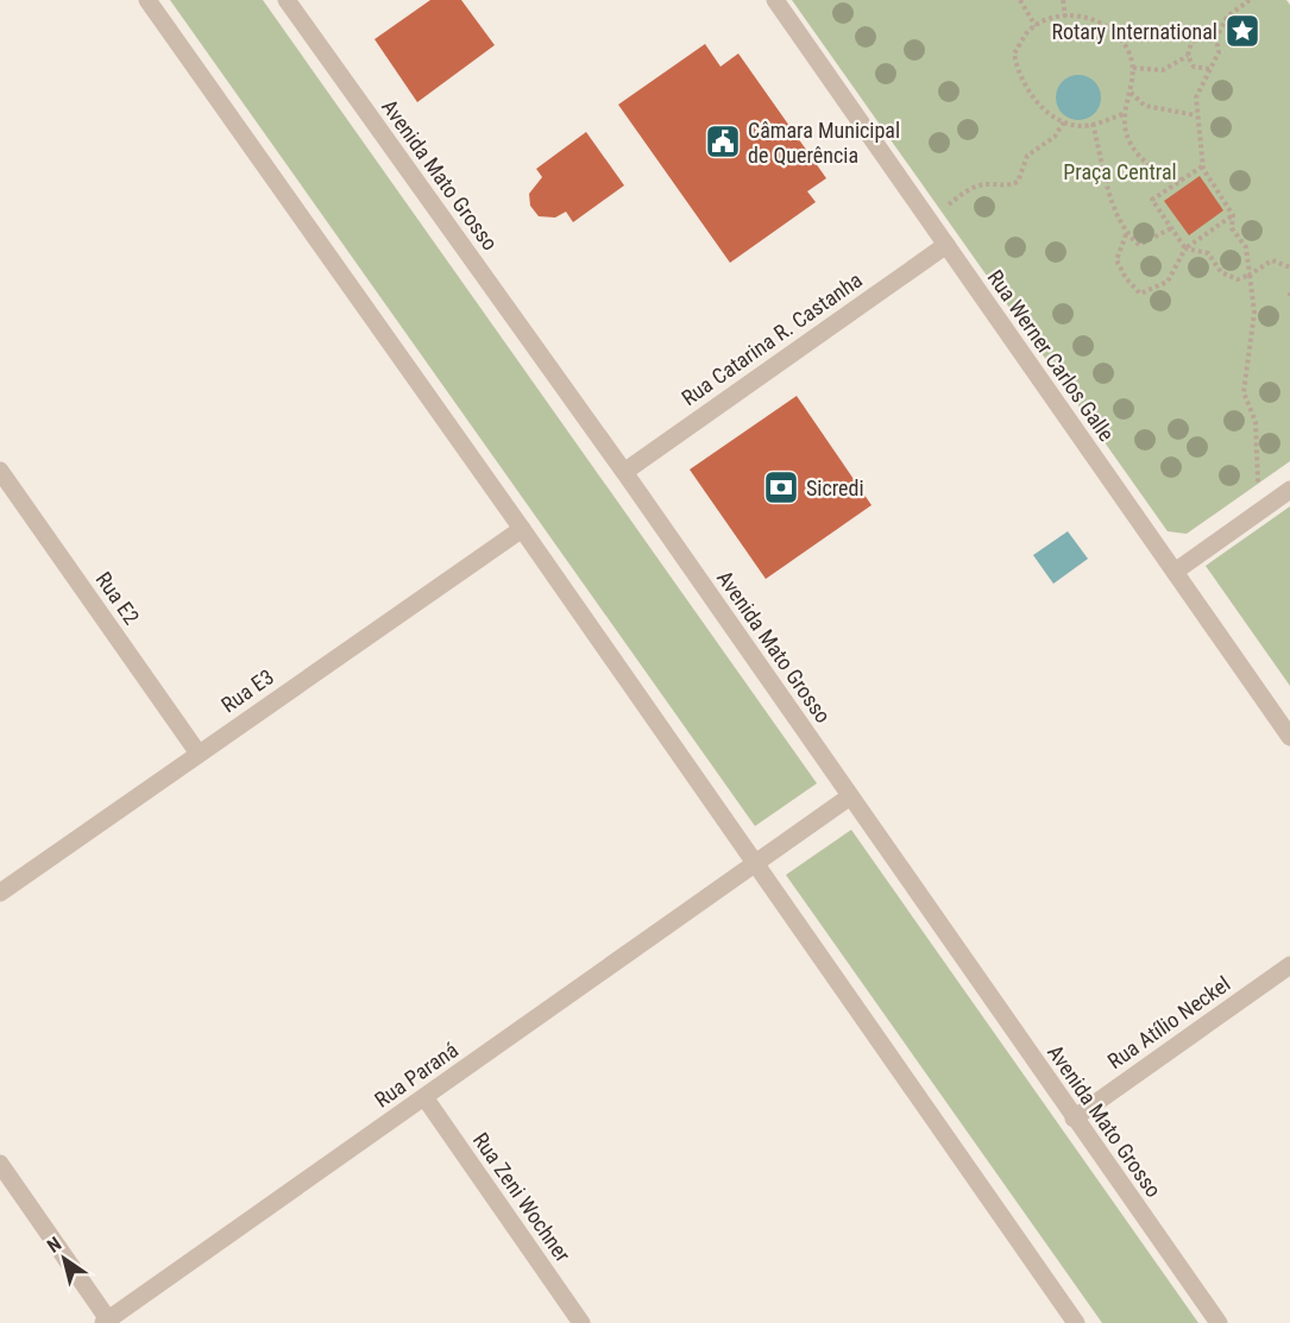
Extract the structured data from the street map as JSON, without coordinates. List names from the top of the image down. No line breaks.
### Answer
{"streets":{"street":["Avenida Mato Grosso","Rua Catarina R. Castanha","Rua Werner Carlos Galle","Rua E2","Rua E3","Rua Atílio Neckel","Rua Paraná","Rua Zeni Wochner"]},"crossings":[["Avenida Mato Grosso","Rua Catarina R. Castanha"],["Avenida Mato Grosso","Rua Atílio Neckel"],["Avenida Mato Grosso","Rua Paraná"],["Rua Catarina R. Castanha","Rua Werner Carlos Galle"],["Rua E2","Rua E3"],["Rua Paraná","Rua Zeni Wochner"]],"parks":["Praça Central"],"places":{"place":["Rotary International"],"public building":["Câmara Municipal de Querência"],"bank":["Sicredi"]},"north":"top left"}
